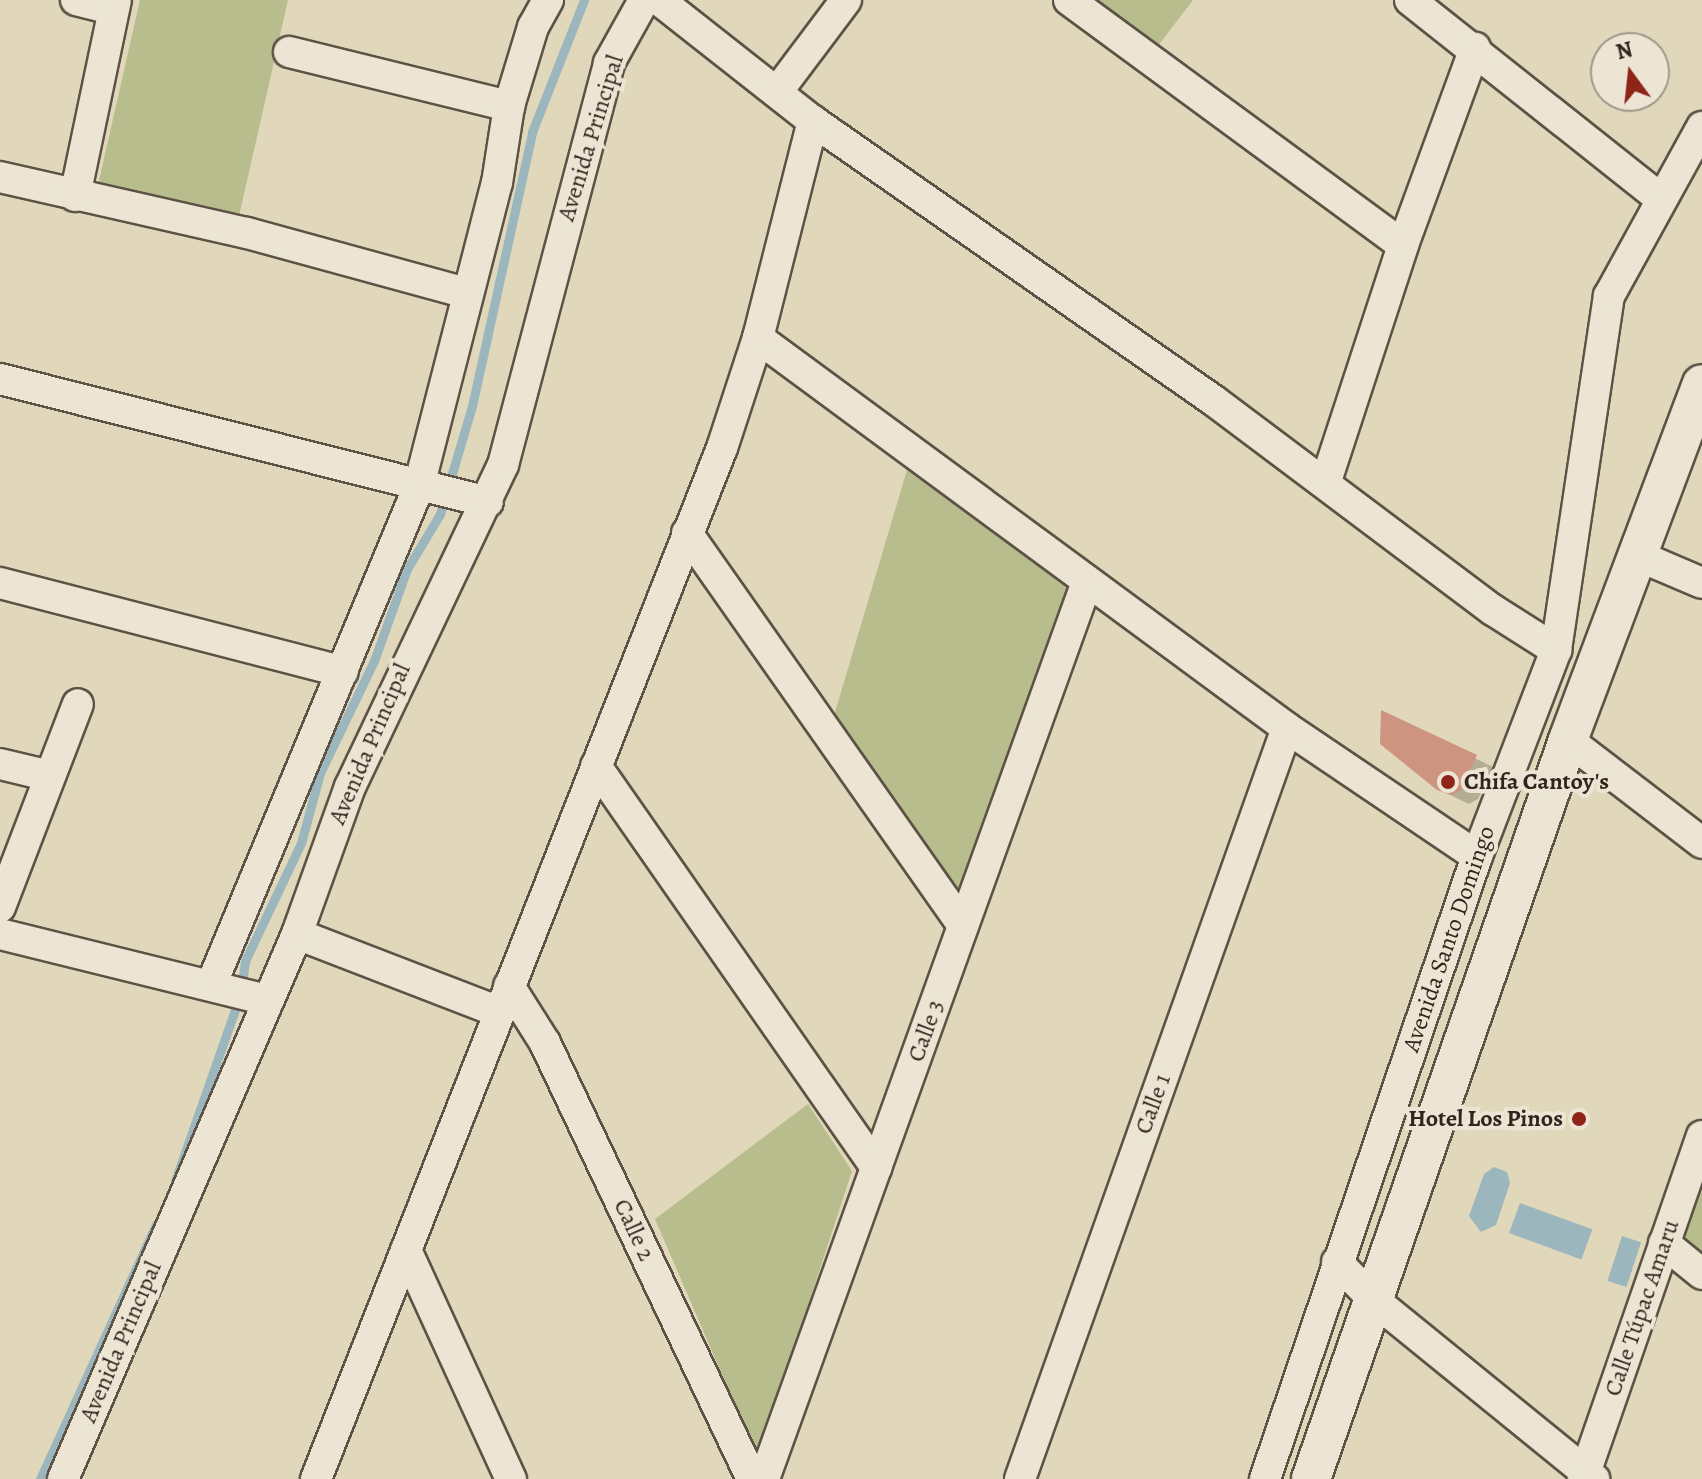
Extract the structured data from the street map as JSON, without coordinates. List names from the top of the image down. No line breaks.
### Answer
{"streets":{"street":["Avenida Principal","Avenida Santo Domingo","Calle 3","Calle 1","Calle 2","Calle Túpac Amaru"]},"places":["Chifa Cantoy's","Hotel Los Pinos"],"north":"top"}
